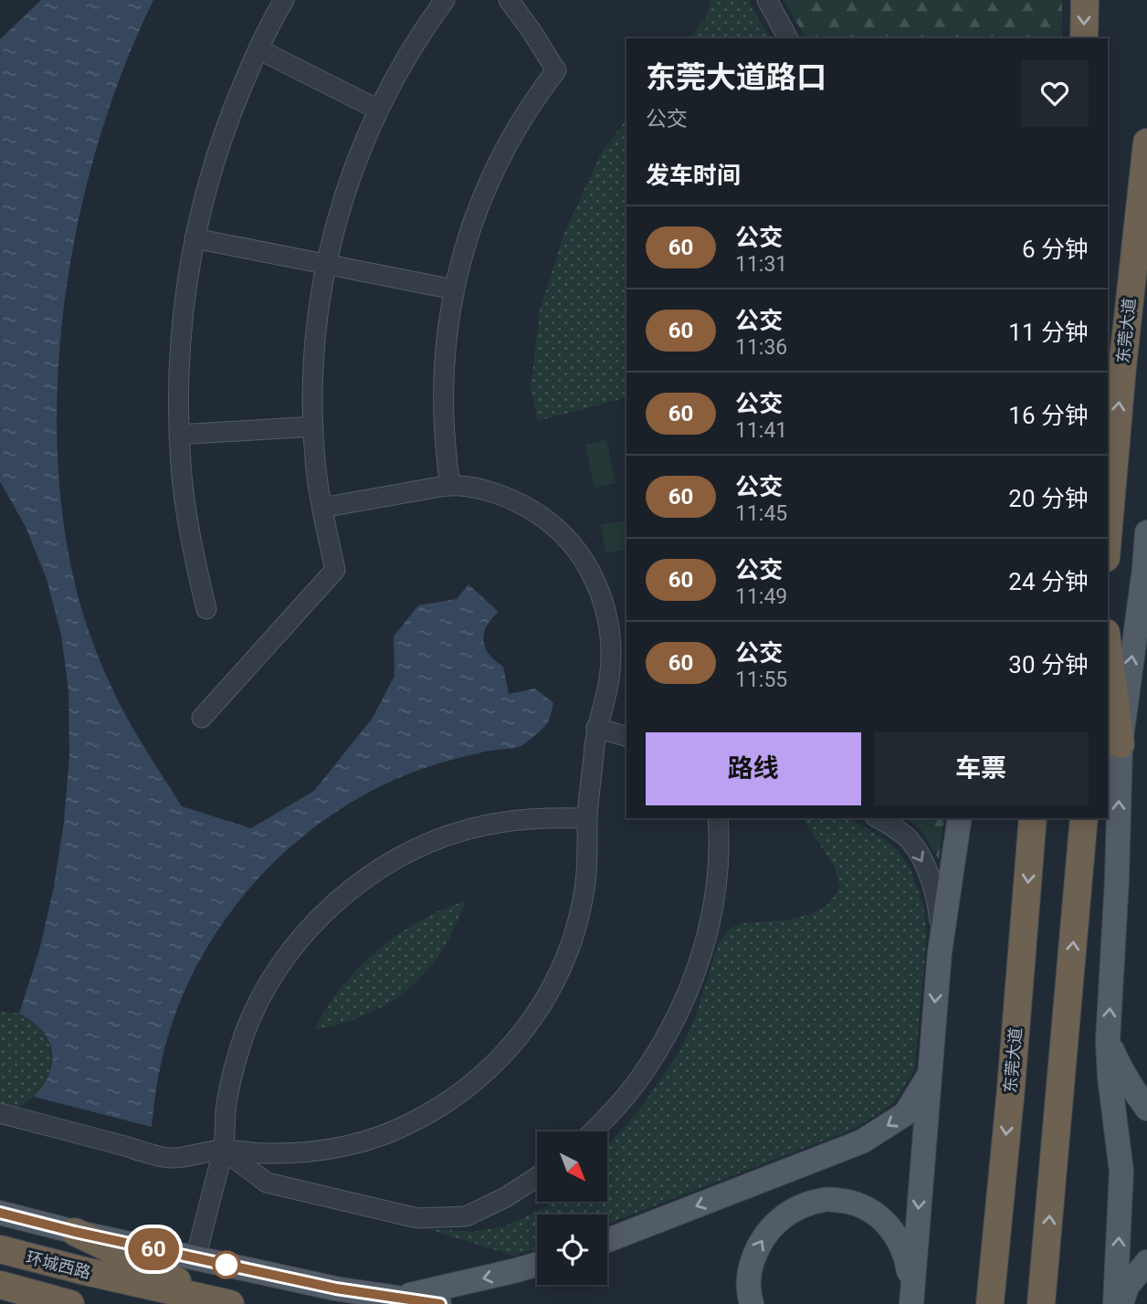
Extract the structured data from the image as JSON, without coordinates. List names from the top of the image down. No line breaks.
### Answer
{"streets":{"highway":["东莞大道","环城西路"]},"lines":["bus line 60"],"north":"bottom right","page":{"on_map":"60","heading":[["东莞大道路口","公交"],"发车时间"],"list":[{"mark":"60","name":"公交","note":"11:31","value":"6 分钟"},{"mark":"60","name":"公交","note":"11:36","value":"11 分钟"},{"mark":"60","name":"公交","note":"11:41","value":"16 分钟"},{"mark":"60","name":"公交","note":"11:45","value":"20 分钟"},{"mark":"60","name":"公交","note":"11:49","value":"24 分钟"},{"mark":"60","name":"公交","note":"11:55","value":"30 分钟"}],"buttons":["路线","车票"]}}
